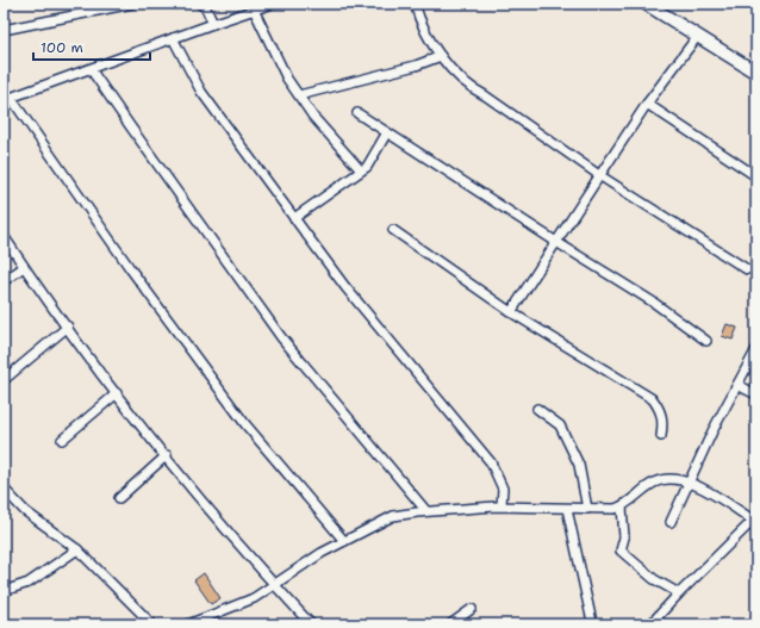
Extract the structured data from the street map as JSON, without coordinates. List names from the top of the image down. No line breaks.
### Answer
{"scale_bar":"100 m"}
